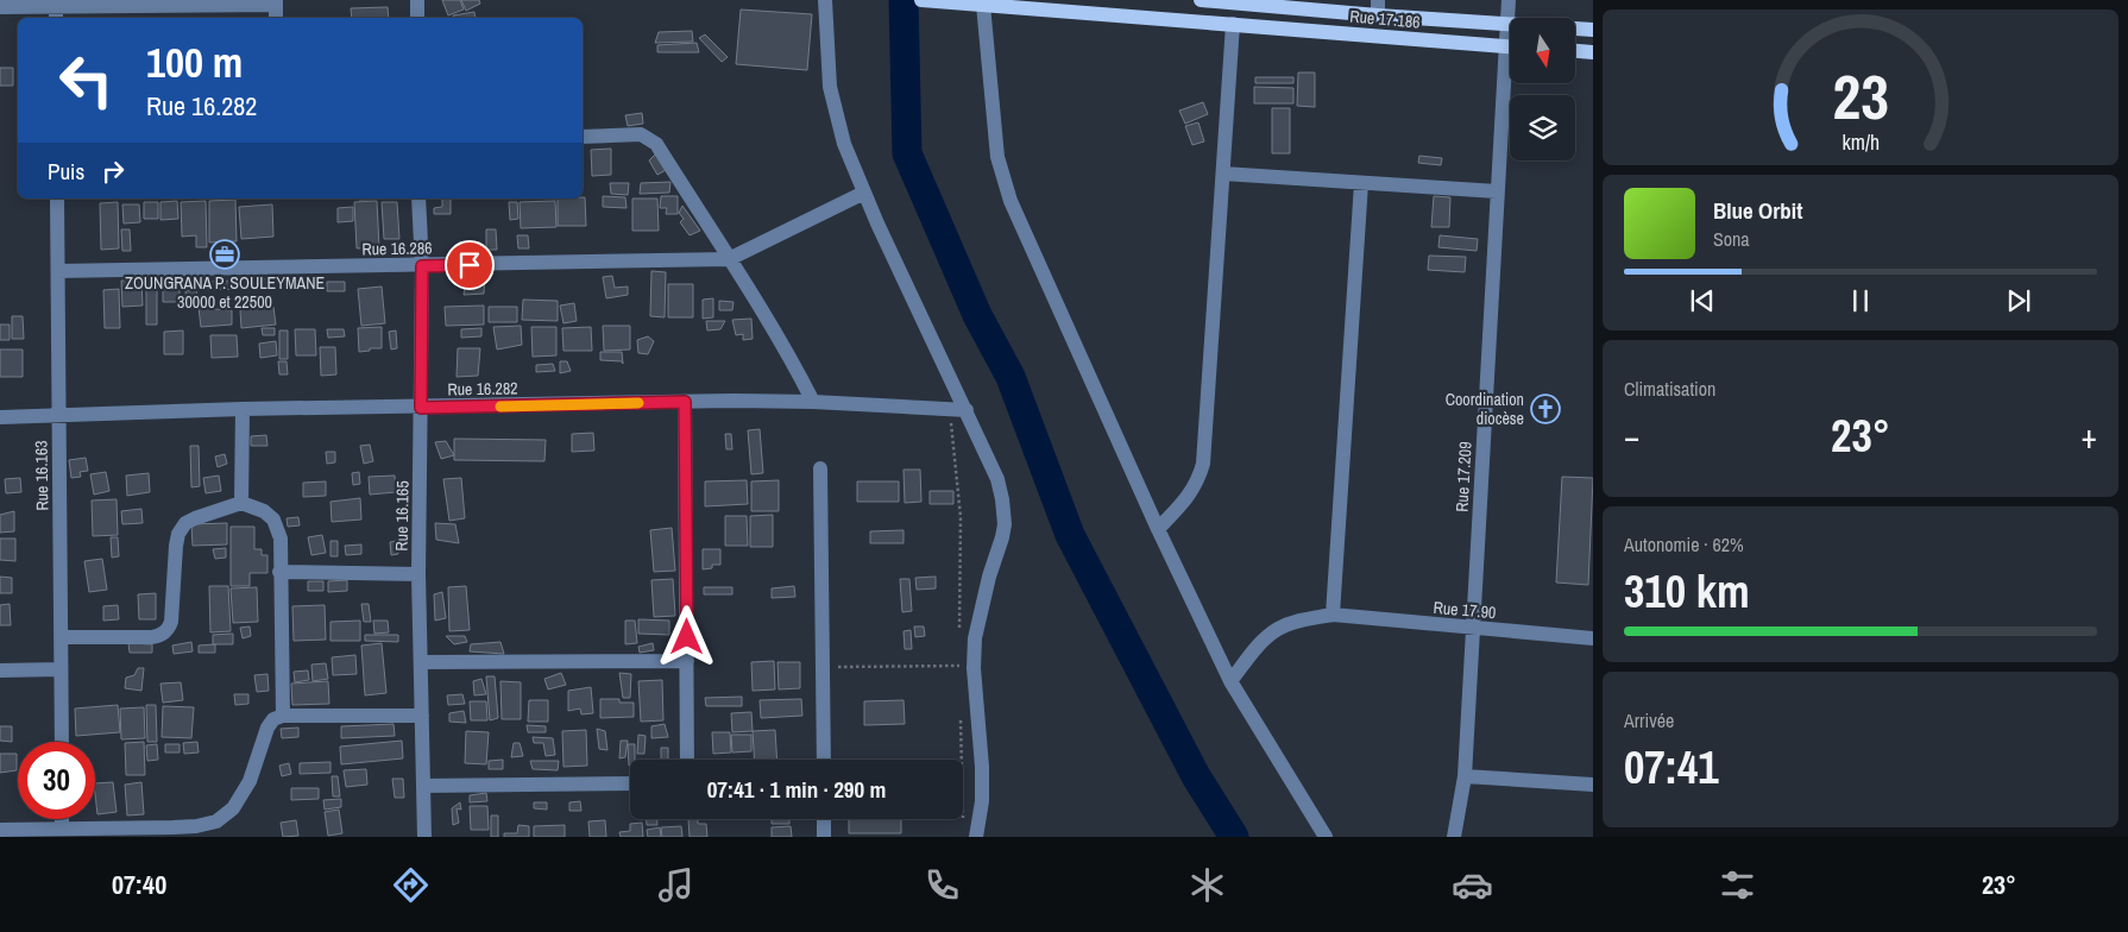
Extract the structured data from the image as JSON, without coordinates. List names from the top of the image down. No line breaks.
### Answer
{"streets":{"main road":["Rue 17.186"],"street":["Rue 16.286","Rue 16.282","Rue 16.163","Rue 17.209","Rue 16.165","Rue 17.90"]},"crossings":[["Rue 16.286","Rue 16.163"],["Rue 16.286","Rue 16.165"],["Rue 16.282","Rue 16.163"],["Rue 16.282","Rue 16.165"],["Rue 17.209","Rue 17.90"]],"places":{"office":["ZOUNGRANA P. SOULEYMANE 30000 et 22500"],"church":["Coordination diocèse"]},"north":"bottom","page":{"turn":["100 m","Rue 16.282"],"then":"Puis","song":["Blue Orbit","Sona"],"tile":["Climatisation",["Autonomie · 62%","310 km"],["Arrivée","07:41"]],"heat":["−","23°","+"],"limit":"30","trip":"07:41 · 1 min · 290 m","tabs":["07:40","23°"],"gauge":["23","km/h"]}}
